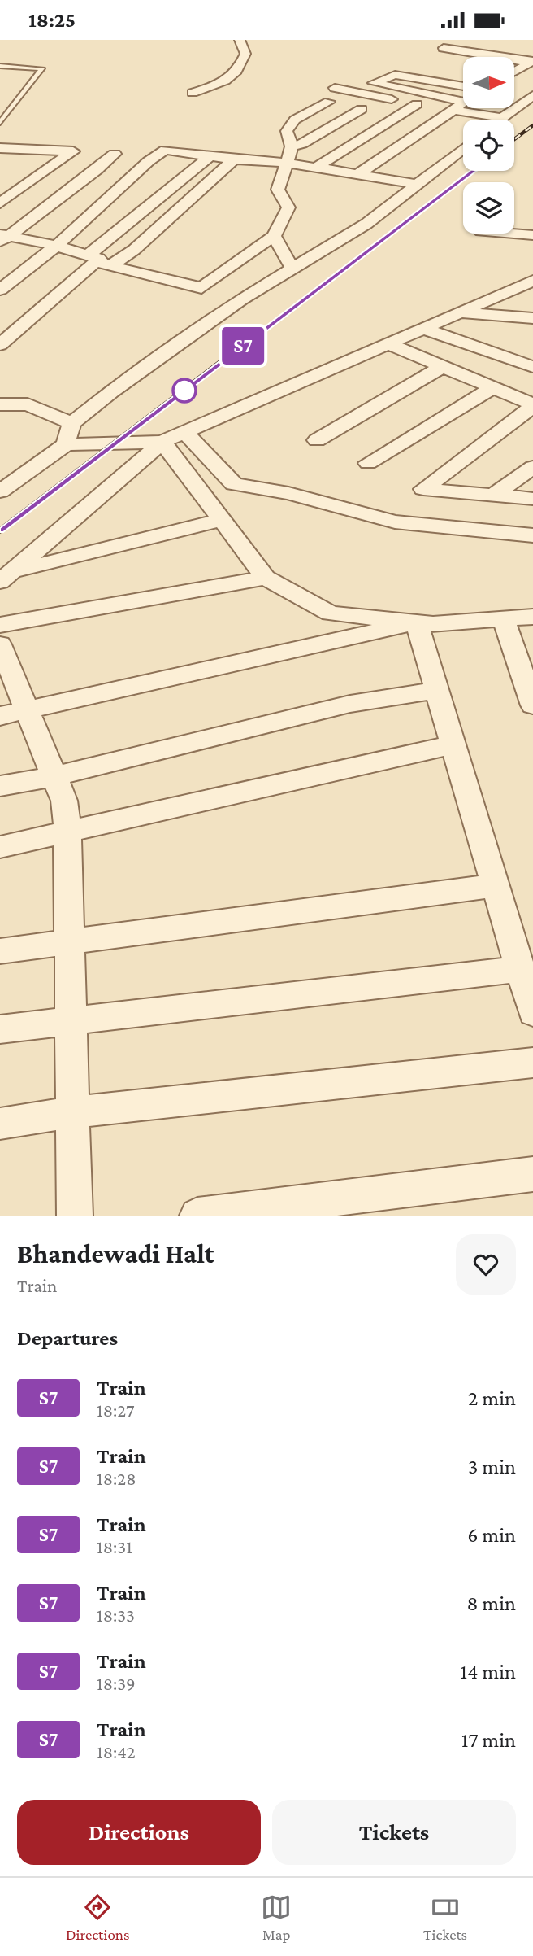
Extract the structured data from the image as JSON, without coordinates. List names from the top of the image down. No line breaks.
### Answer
{"north":"right","page":{"status":"18:25","on_map":"S7","heading":[["Bhandewadi Halt","Train"],"Departures"],"list":[{"mark":"S7","name":"Train","note":"18:27","value":"2 min"},{"mark":"S7","name":"Train","note":"18:28","value":"3 min"},{"mark":"S7","name":"Train","note":"18:31","value":"6 min"},{"mark":"S7","name":"Train","note":"18:33","value":"8 min"},{"mark":"S7","name":"Train","note":"18:39","value":"14 min"},{"mark":"S7","name":"Train","note":"18:42","value":"17 min"}],"buttons":["Directions","Tickets"],"tabs":["Directions","Map","Tickets"]}}
